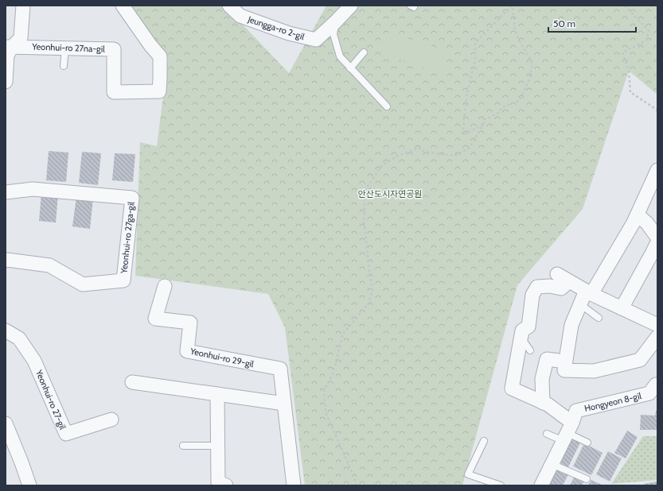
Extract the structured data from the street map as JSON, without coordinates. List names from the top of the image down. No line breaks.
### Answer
{"streets":{"street":["Jeungga-ro 2-gil","Yeonhui-ro 27na-gil","Yeonhui-ro 27ga-gil","Yeonhui-ro 29-gil","Yeonhui-ro 27-gil","Hongyeon 8-gil"]},"parks":["안산도시자연공원"],"scale_bar":"50 m"}
